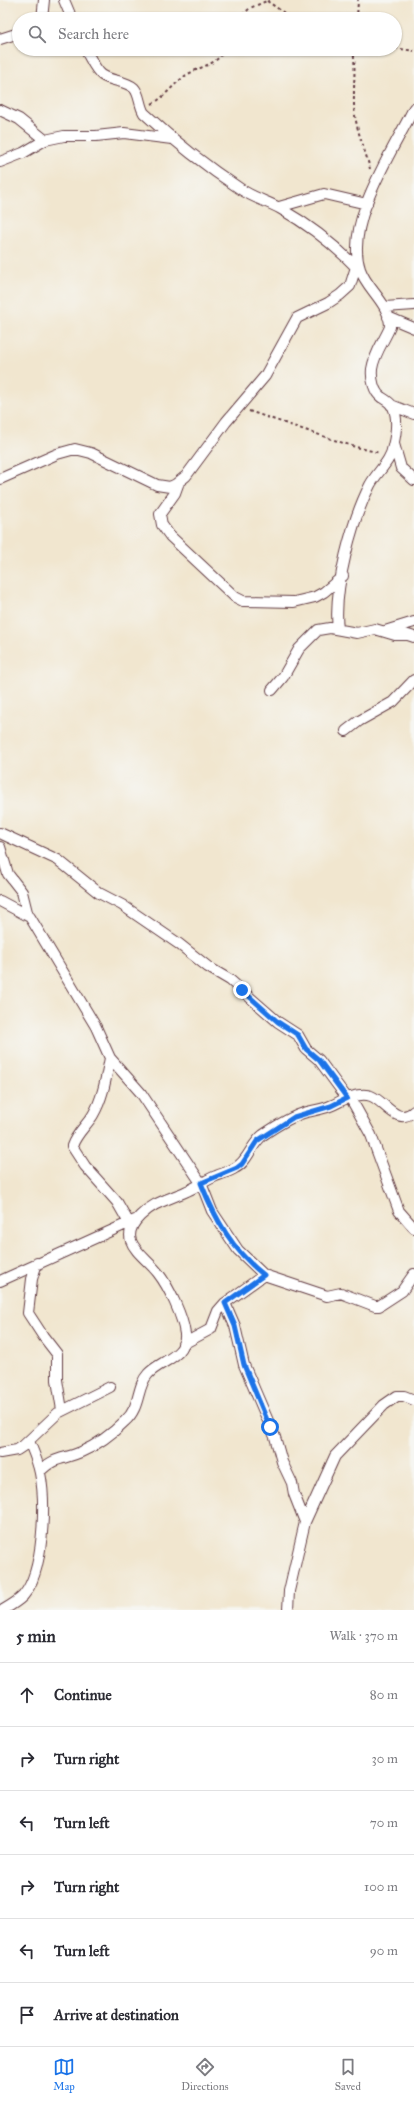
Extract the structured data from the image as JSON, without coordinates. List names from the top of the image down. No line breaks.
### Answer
{"page":{"search":"Search here","heading":["5 min","Walk · 370 m"],"list":[["Continue","80 m"],["Turn right","30 m"],["Turn left","70 m"],["Turn right","100 m"],["Turn left","90 m"],"Arrive at destination"],"nav":["Map","Directions","Saved"]}}
